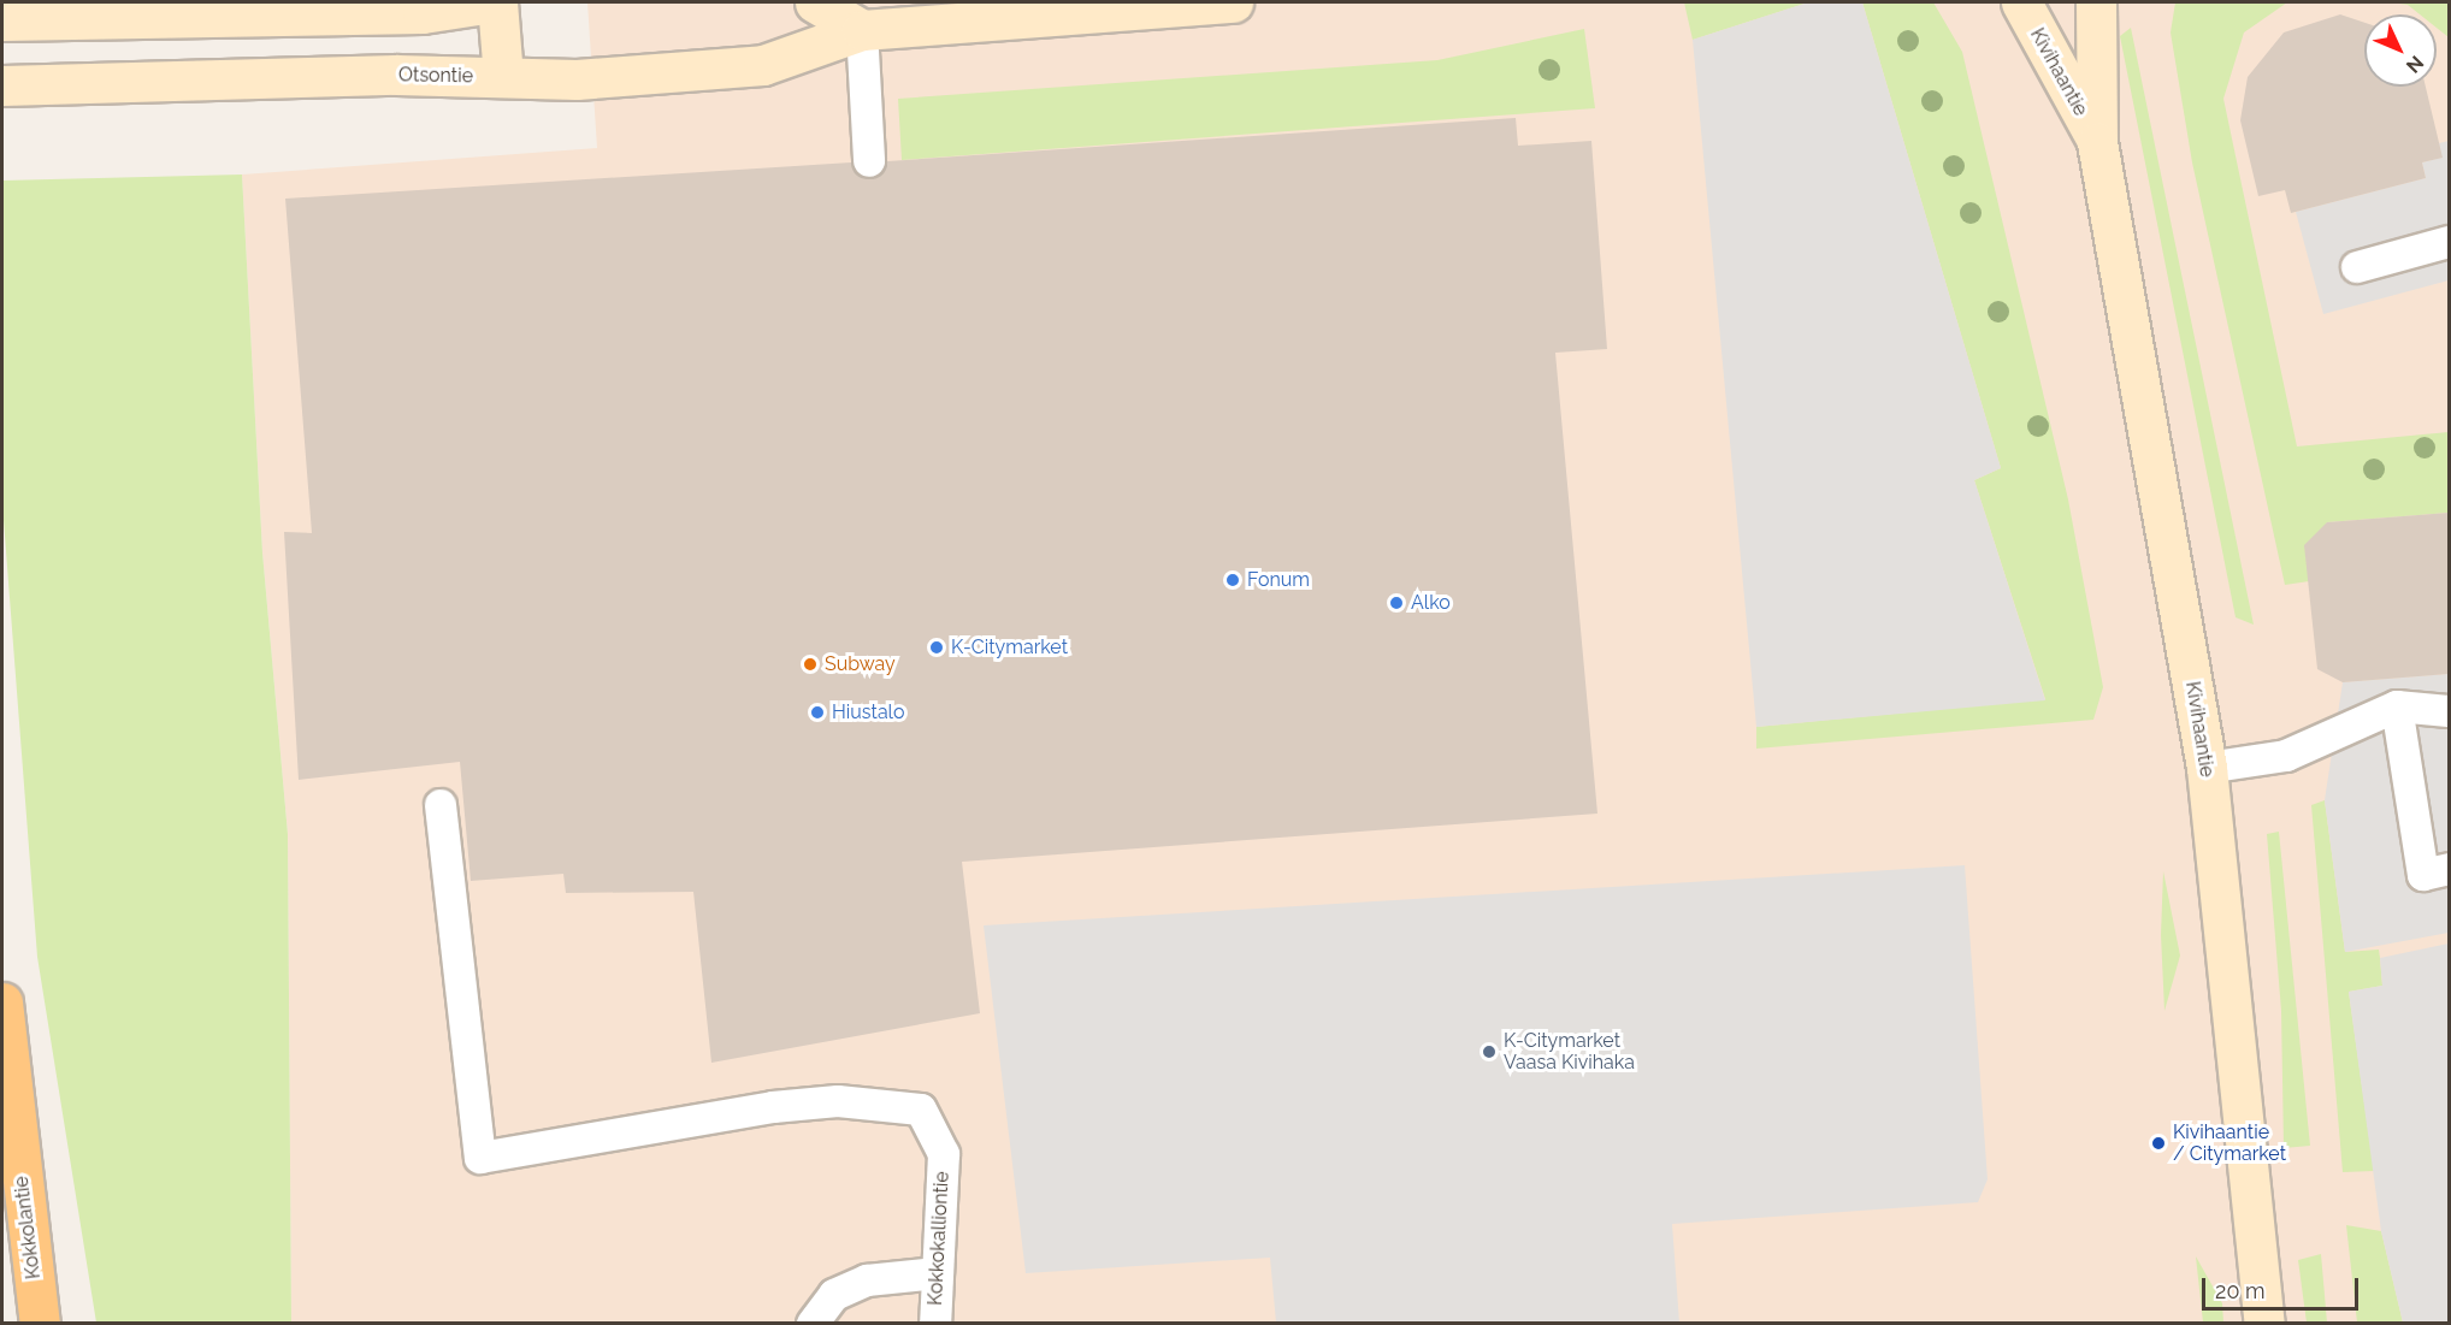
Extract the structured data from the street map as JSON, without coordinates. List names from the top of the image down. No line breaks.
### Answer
{"streets":{"highway":["Kokkolantie"],"main road":["Kivihaantie","Otsontie"],"lane":["Kokkokalliontie"]},"places":["Fonum","Alko","K-Citymarket","Subway","Hiustalo","K-Citymarket Vaasa Kivihaka","Kivihaantie / Citymarket"],"scale_bar":"20 m","north":"bottom right"}
